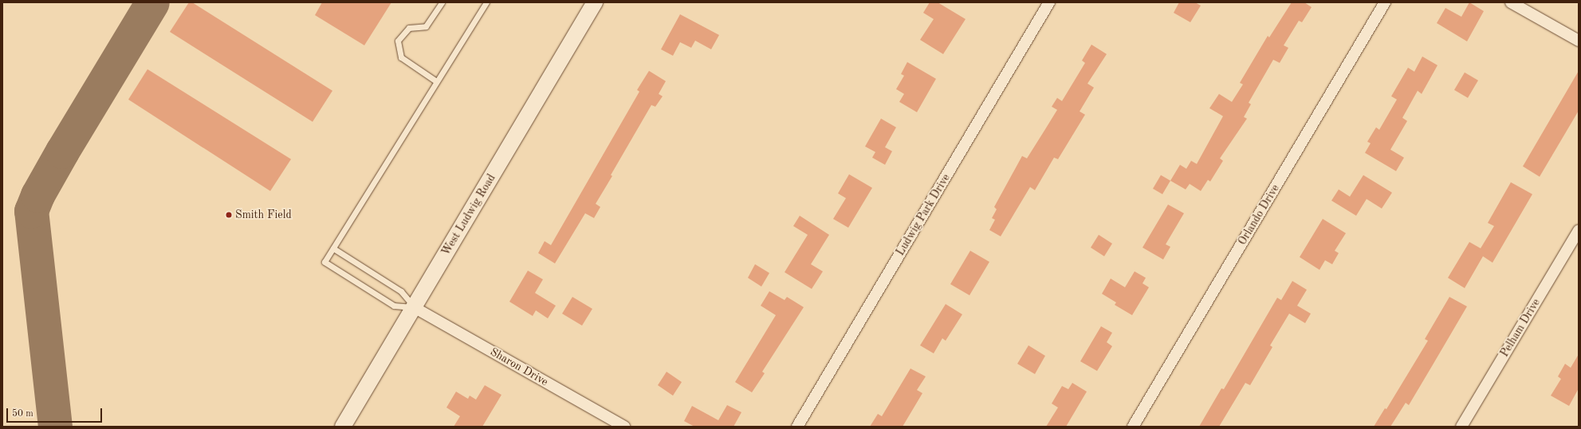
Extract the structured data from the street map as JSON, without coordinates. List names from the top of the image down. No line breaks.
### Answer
{"streets":{"main road":["West Ludwig Road"],"street":["Ludwig Park Drive","Orlando Drive","Pelham Drive","Sharon Drive"]},"crossings":[["West Ludwig Road","Sharon Drive"]],"places":["Smith Field"],"scale_bar":"50 m"}
